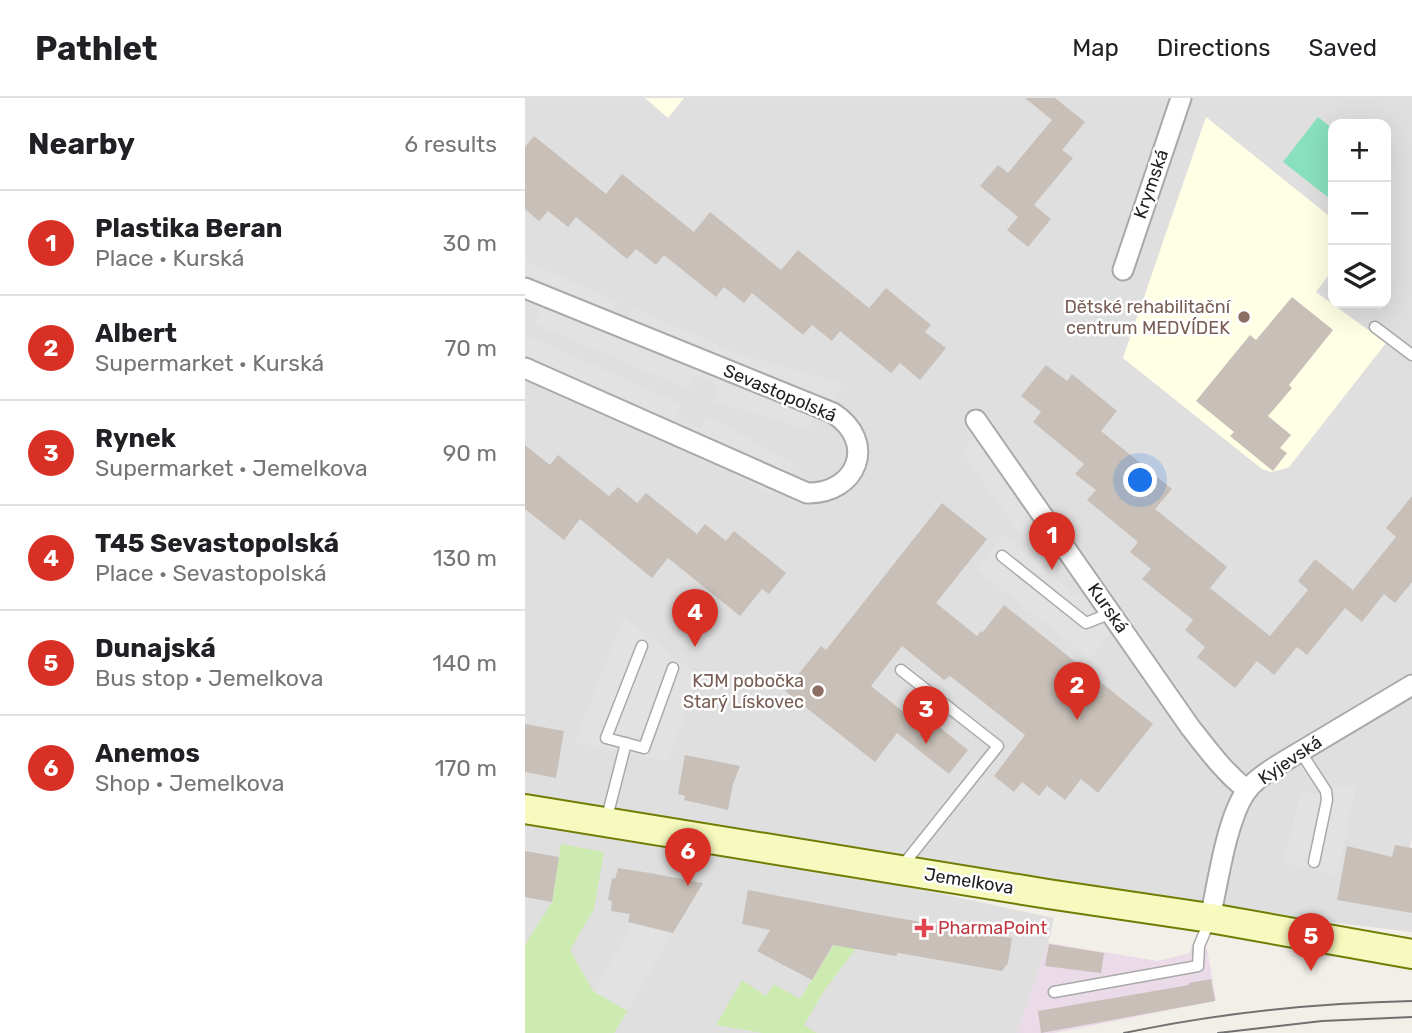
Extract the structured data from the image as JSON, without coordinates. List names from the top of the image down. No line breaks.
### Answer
{"streets":{"street":["Krymská","Sevastopolská","Kurská","Kyjevská","Jemelkova"]},"crossings":[["Kurská","Kyjevská"],["Kyjevská","Jemelkova"]],"places":{"other":["Dětské rehabilitační centrum MEDVÍDEK","KJM pobočka Starý Lískovec"],"health":["PharmaPoint"]},"page":{"header":"Pathlet","nav":["Map","Directions","Saved"],"heading":["Nearby","6 results"],"map_buttons":["+","−"],"list":[{"mark":"1","name":"Plastika Beran","note":"Place · Kurská","value":"30 m"},{"mark":"2","name":"Albert","note":"Supermarket · Kurská","value":"70 m"},{"mark":"3","name":"Rynek","note":"Supermarket · Jemelkova","value":"90 m"},{"mark":"4","name":"T45 Sevastopolská","note":"Place · Sevastopolská","value":"130 m"},{"mark":"5","name":"Dunajská","note":"Bus stop · Jemelkova","value":"140 m"},{"mark":"6","name":"Anemos","note":"Shop · Jemelkova","value":"170 m"}],"pins":["1","4","2","3","6","5"]}}
